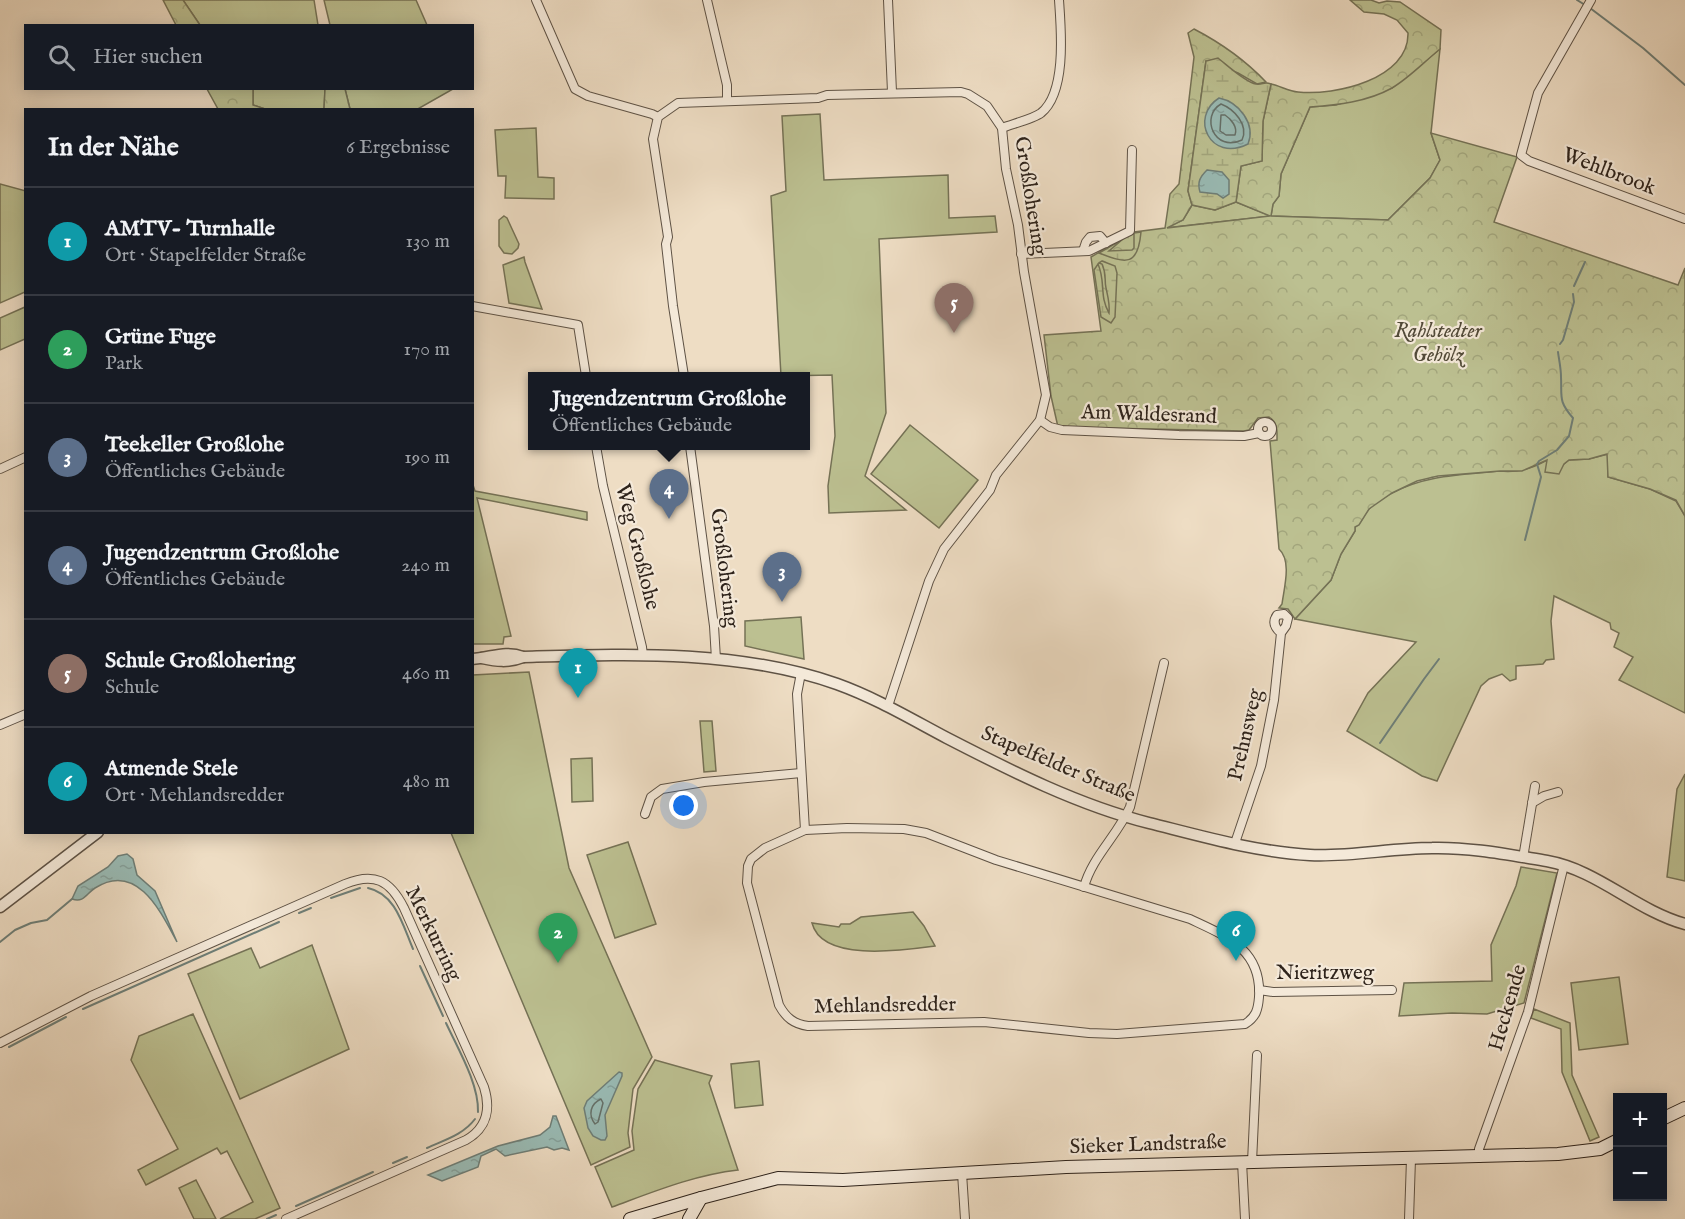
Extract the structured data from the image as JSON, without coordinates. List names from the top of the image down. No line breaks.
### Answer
{"streets":{"main road":["Sieker Landstraße"],"street":["Wehlbrook","Großlohering","Am Waldesrand","Weg Großlohe","Prehnsweg","Stapelfelder Straße","Merkurring","Nieritzweg","Mehlandsredder","Heckende"]},"crossings":[["Großlohering","Am Waldesrand"],["Großlohering","Stapelfelder Straße"],["Weg Großlohe","Stapelfelder Straße"],["Prehnsweg","Stapelfelder Straße"],["Stapelfelder Straße","Heckende"],["Nieritzweg","Mehlandsredder"],["Heckende","Sieker Landstraße"]],"parks":["Rahlstedter Gehölz"],"page":{"search":"Hier suchen","heading":["In der Nähe","6 Ergebnisse"],"list":[{"mark":"1","name":"AMTV- Turnhalle","note":"Ort · Stapelfelder Straße","value":"130 m"},{"mark":"2","name":"Grüne Fuge","note":"Park","value":"170 m"},{"mark":"3","name":"Teekeller Großlohe","note":"Öffentliches Gebäude","value":"190 m"},{"mark":"4","name":"Jugendzentrum Großlohe","note":"Öffentliches Gebäude","value":"240 m"},{"mark":"5","name":"Schule Großlohering","note":"Schule","value":"460 m"},{"mark":"6","name":"Atmende Stele","note":"Ort · Mehlandsredder","value":"480 m"}],"pins":["5","4","3","1","6","2"],"popup":["Jugendzentrum Großlohe","Öffentliches Gebäude"],"map_buttons":["+","−"]}}
